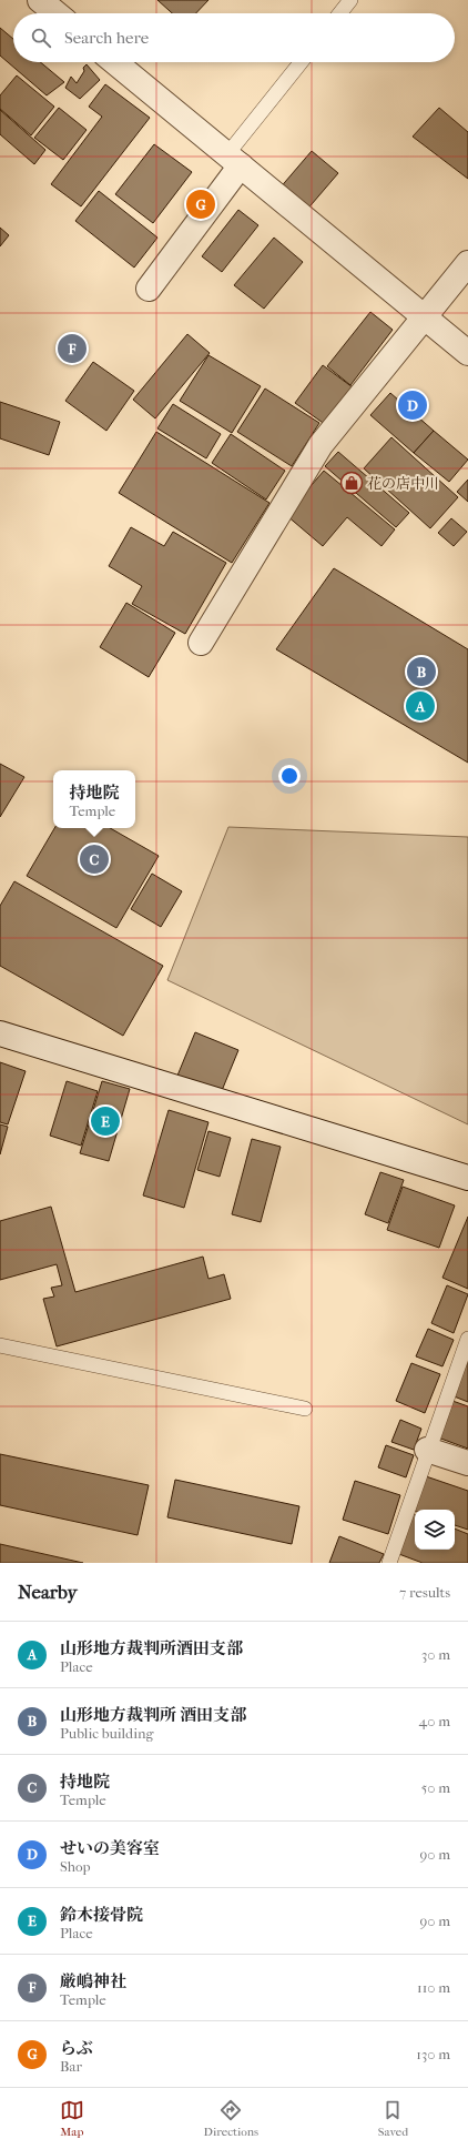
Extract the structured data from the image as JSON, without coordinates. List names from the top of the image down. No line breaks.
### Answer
{"places":{"shop":["花の店中川"]},"page":{"search":"Search here","pins":["G","F","D","B","A","C","E"],"popup":["持地院","Temple"],"heading":["Nearby","7 results"],"list":[{"mark":"A","name":"山形地方裁判所酒田支部","note":"Place","value":"30 m"},{"mark":"B","name":"山形地方裁判所 酒田支部","note":"Public building","value":"40 m"},{"mark":"C","name":"持地院","note":"Temple","value":"50 m"},{"mark":"D","name":"せいの美容室","note":"Shop","value":"90 m"},{"mark":"E","name":"鈴木接骨院","note":"Place","value":"90 m"},{"mark":"F","name":"厳嶋神社","note":"Temple","value":"110 m"},{"mark":"G","name":"らぶ","note":"Bar","value":"130 m"}],"nav":["Map","Directions","Saved"]}}
